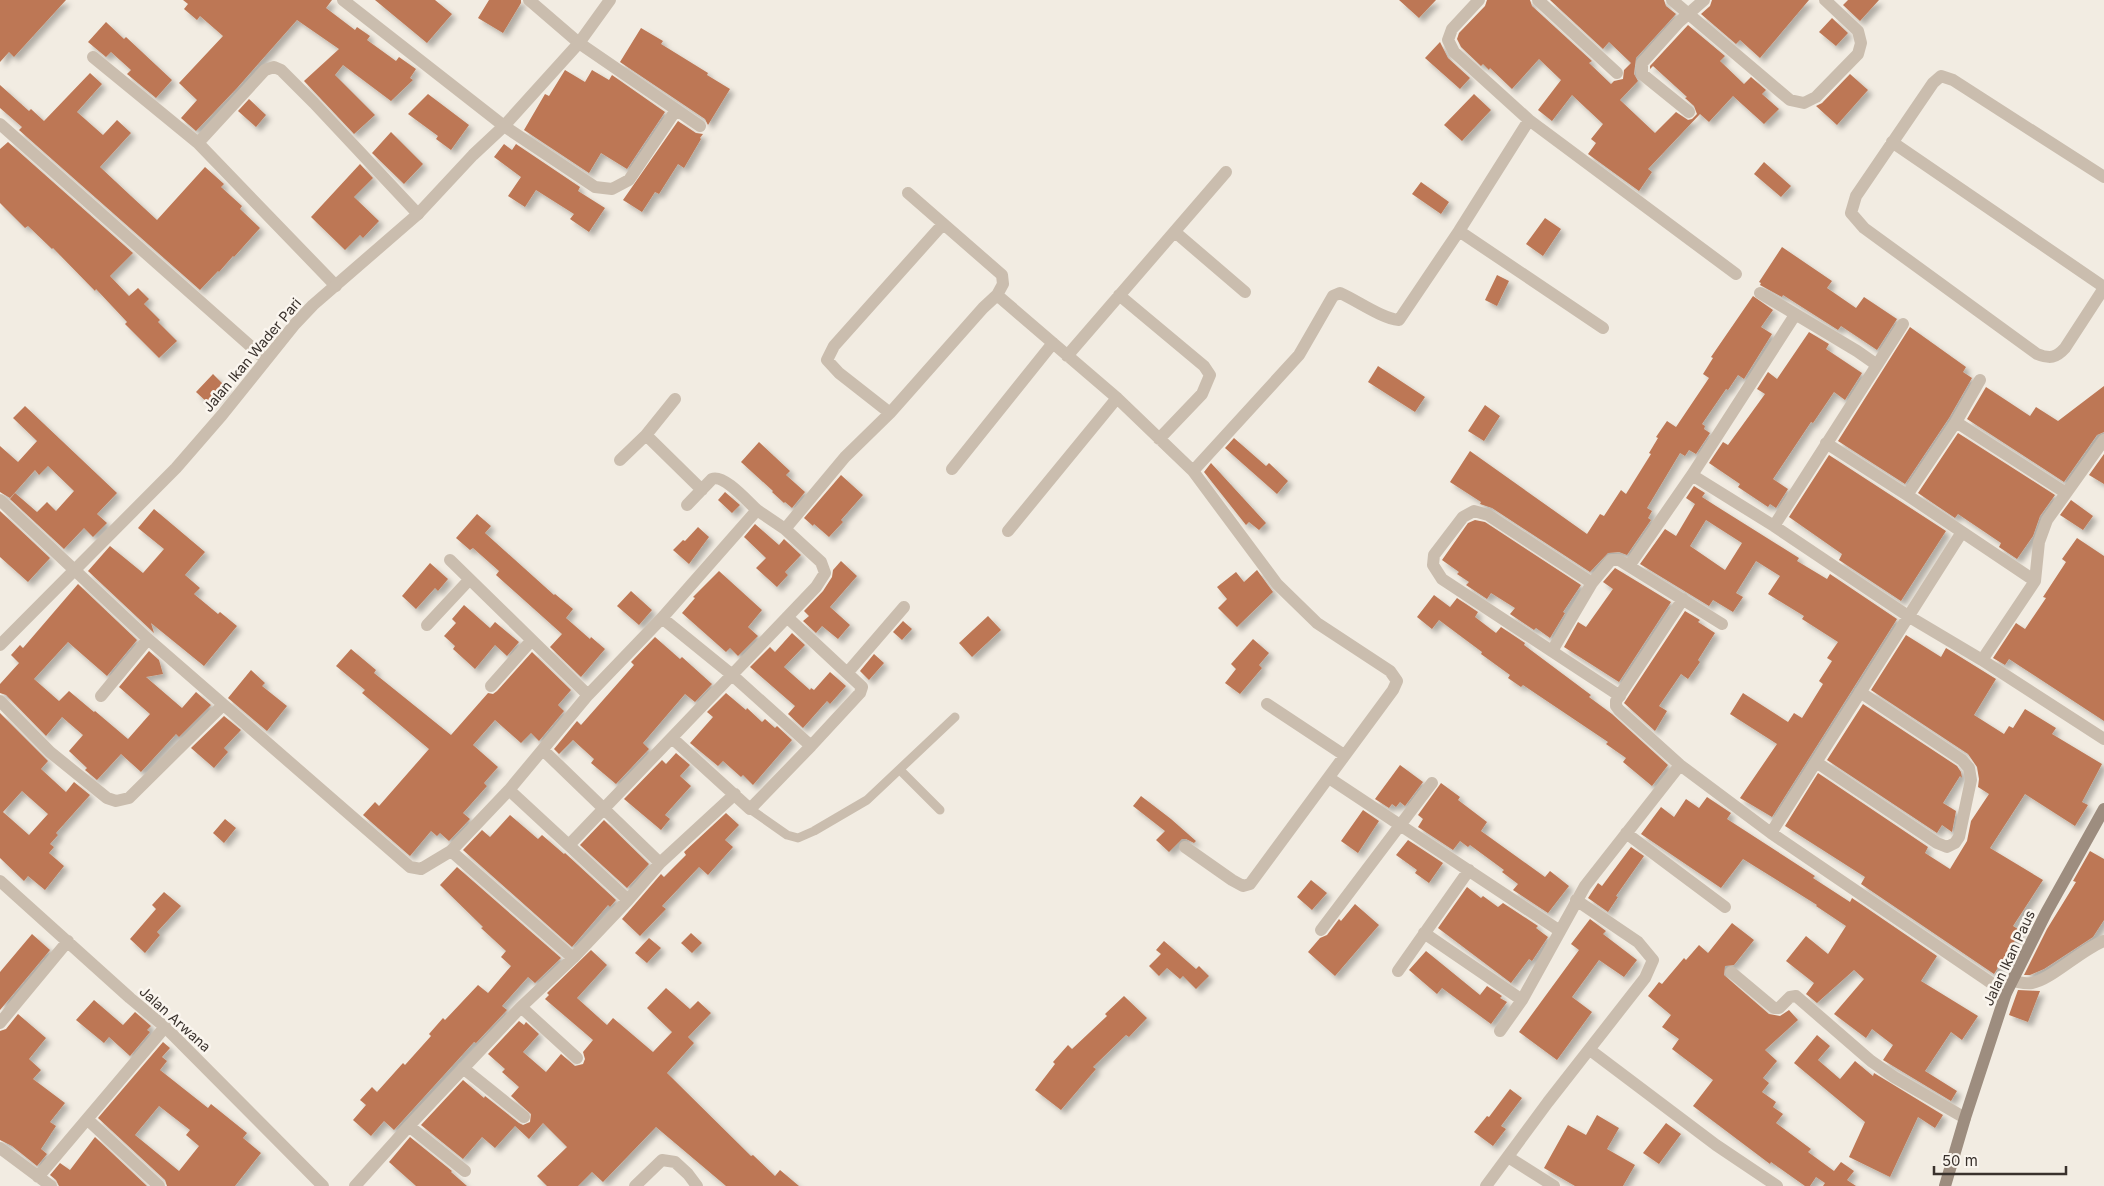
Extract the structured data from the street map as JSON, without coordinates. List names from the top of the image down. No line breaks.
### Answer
{"streets":{"main road":["Jalan Ikan Paus"],"street":["Jalan Ikan Wader Pari","Jalan Arwana"]},"scale_bar":"50 m"}
